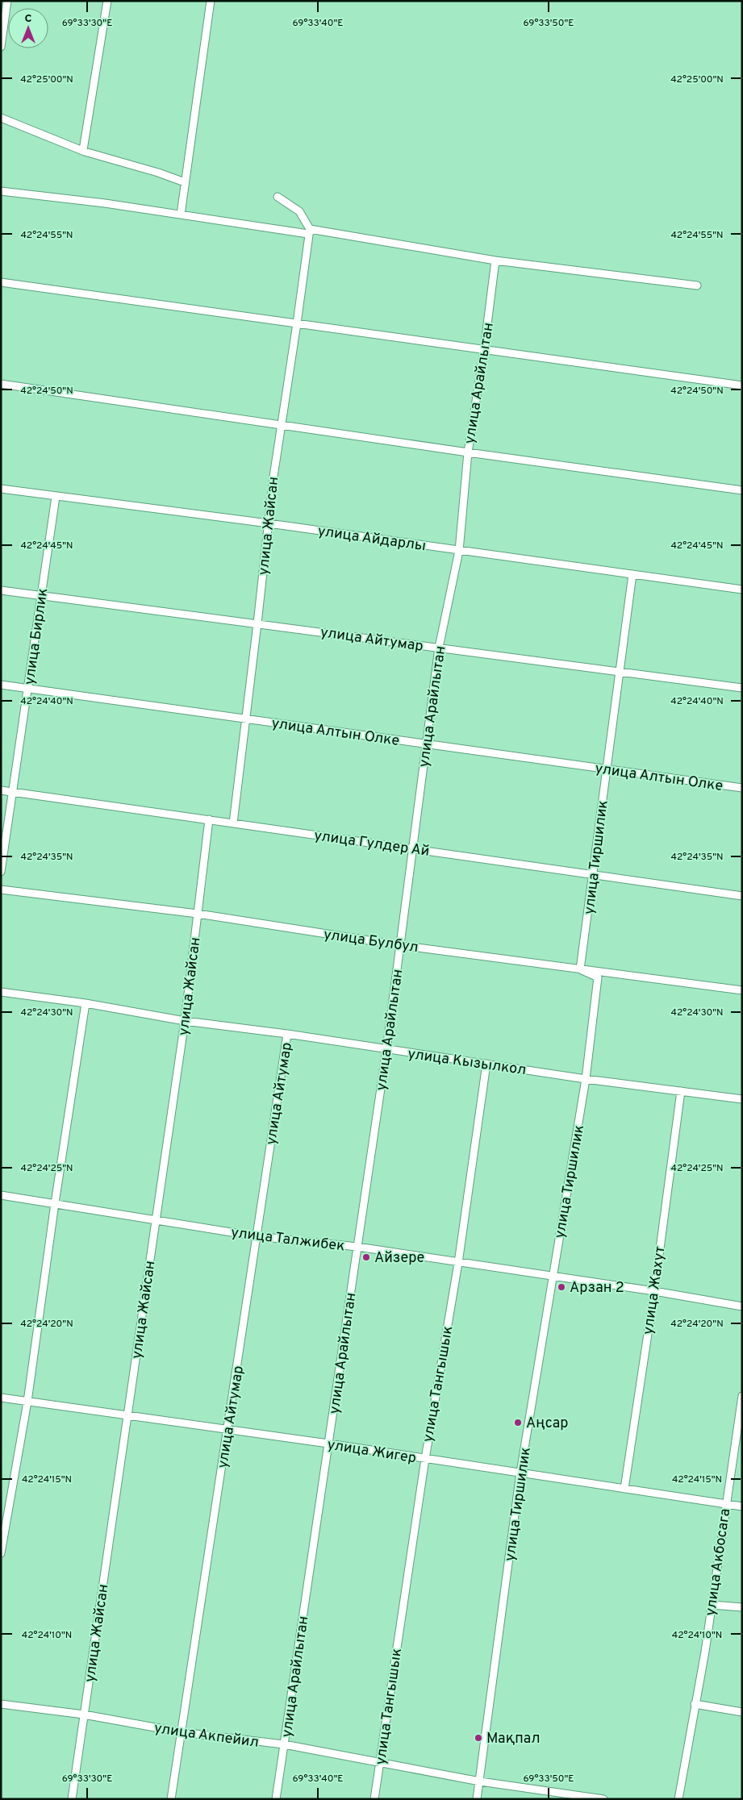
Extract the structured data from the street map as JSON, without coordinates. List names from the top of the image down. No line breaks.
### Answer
{"streets":{"street":["улица Арайлытан","улица Жайсан","улица Айдарлы","улица Бирлик","улица Айтумар","улица Алтын Олке","улица Гулдер Ай","улица Тиршилик","улица Булбул","улица Кызылкол","улица Талжибек","улица Жахут","улица Тангышык","улица Жигер","улица Акбосага","улица Акпейил"]},"crossings":[["улица Арайлытан","улица Айдарлы"],["улица Арайлытан","улица Айтумар"],["улица Арайлытан","улица Алтын Олке"],["улица Арайлытан","улица Гулдер Ай"],["улица Арайлытан","улица Булбул"],["улица Арайлытан","улица Кызылкол"],["улица Арайлытан","улица Талжибек"],["улица Арайлытан","улица Жигер"],["улица Арайлытан","улица Акпейил"],["улица Жайсан","улица Айдарлы"],["улица Жайсан","улица Айтумар"],["улица Жайсан","улица Алтын Олке"],["улица Жайсан","улица Гулдер Ай"],["улица Жайсан","улица Булбул"],["улица Жайсан","улица Кызылкол"],["улица Жайсан","улица Талжибек"],["улица Жайсан","улица Жигер"],["улица Жайсан","улица Акпейил"],["улица Айдарлы","улица Бирлик"],["улица Айдарлы","улица Тиршилик"],["улица Бирлик","улица Айтумар"],["улица Бирлик","улица Алтын Олке"],["улица Бирлик","улица Гулдер Ай"],["улица Айтумар","улица Тиршилик"],["улица Айтумар","улица Кызылкол"],["улица Айтумар","улица Талжибек"],["улица Айтумар","улица Жигер"],["улица Айтумар","улица Акпейил"],["улица Алтын Олке","улица Тиршилик"],["улица Гулдер Ай","улица Тиршилик"],["улица Тиршилик","улица Булбул"],["улица Тиршилик","улица Кызылкол"],["улица Тиршилик","улица Талжибек"],["улица Тиршилик","улица Жигер"],["улица Тиршилик","улица Акпейил"],["улица Кызылкол","улица Жахут"],["улица Кызылкол","улица Тангышык"],["улица Талжибек","улица Жахут"],["улица Талжибек","улица Тангышык"],["улица Жахут","улица Жигер"],["улица Тангышык","улица Жигер"],["улица Тангышык","улица Акпейил"],["улица Жигер","улица Акбосага"]],"places":["Айзере","Арзан 2","Аңсар","Мақпал"],"north":"top","coordinates":["69°33'30\"E","69°33'40\"E","69°33'50\"E","42°25'00\"N","42°24'55\"N","42°24'50\"N","42°24'45\"N","42°24'40\"N","42°24'35\"N","42°24'30\"N","42°24'25\"N","42°24'20\"N","42°24'15\"N","42°24'10\"N"]}
